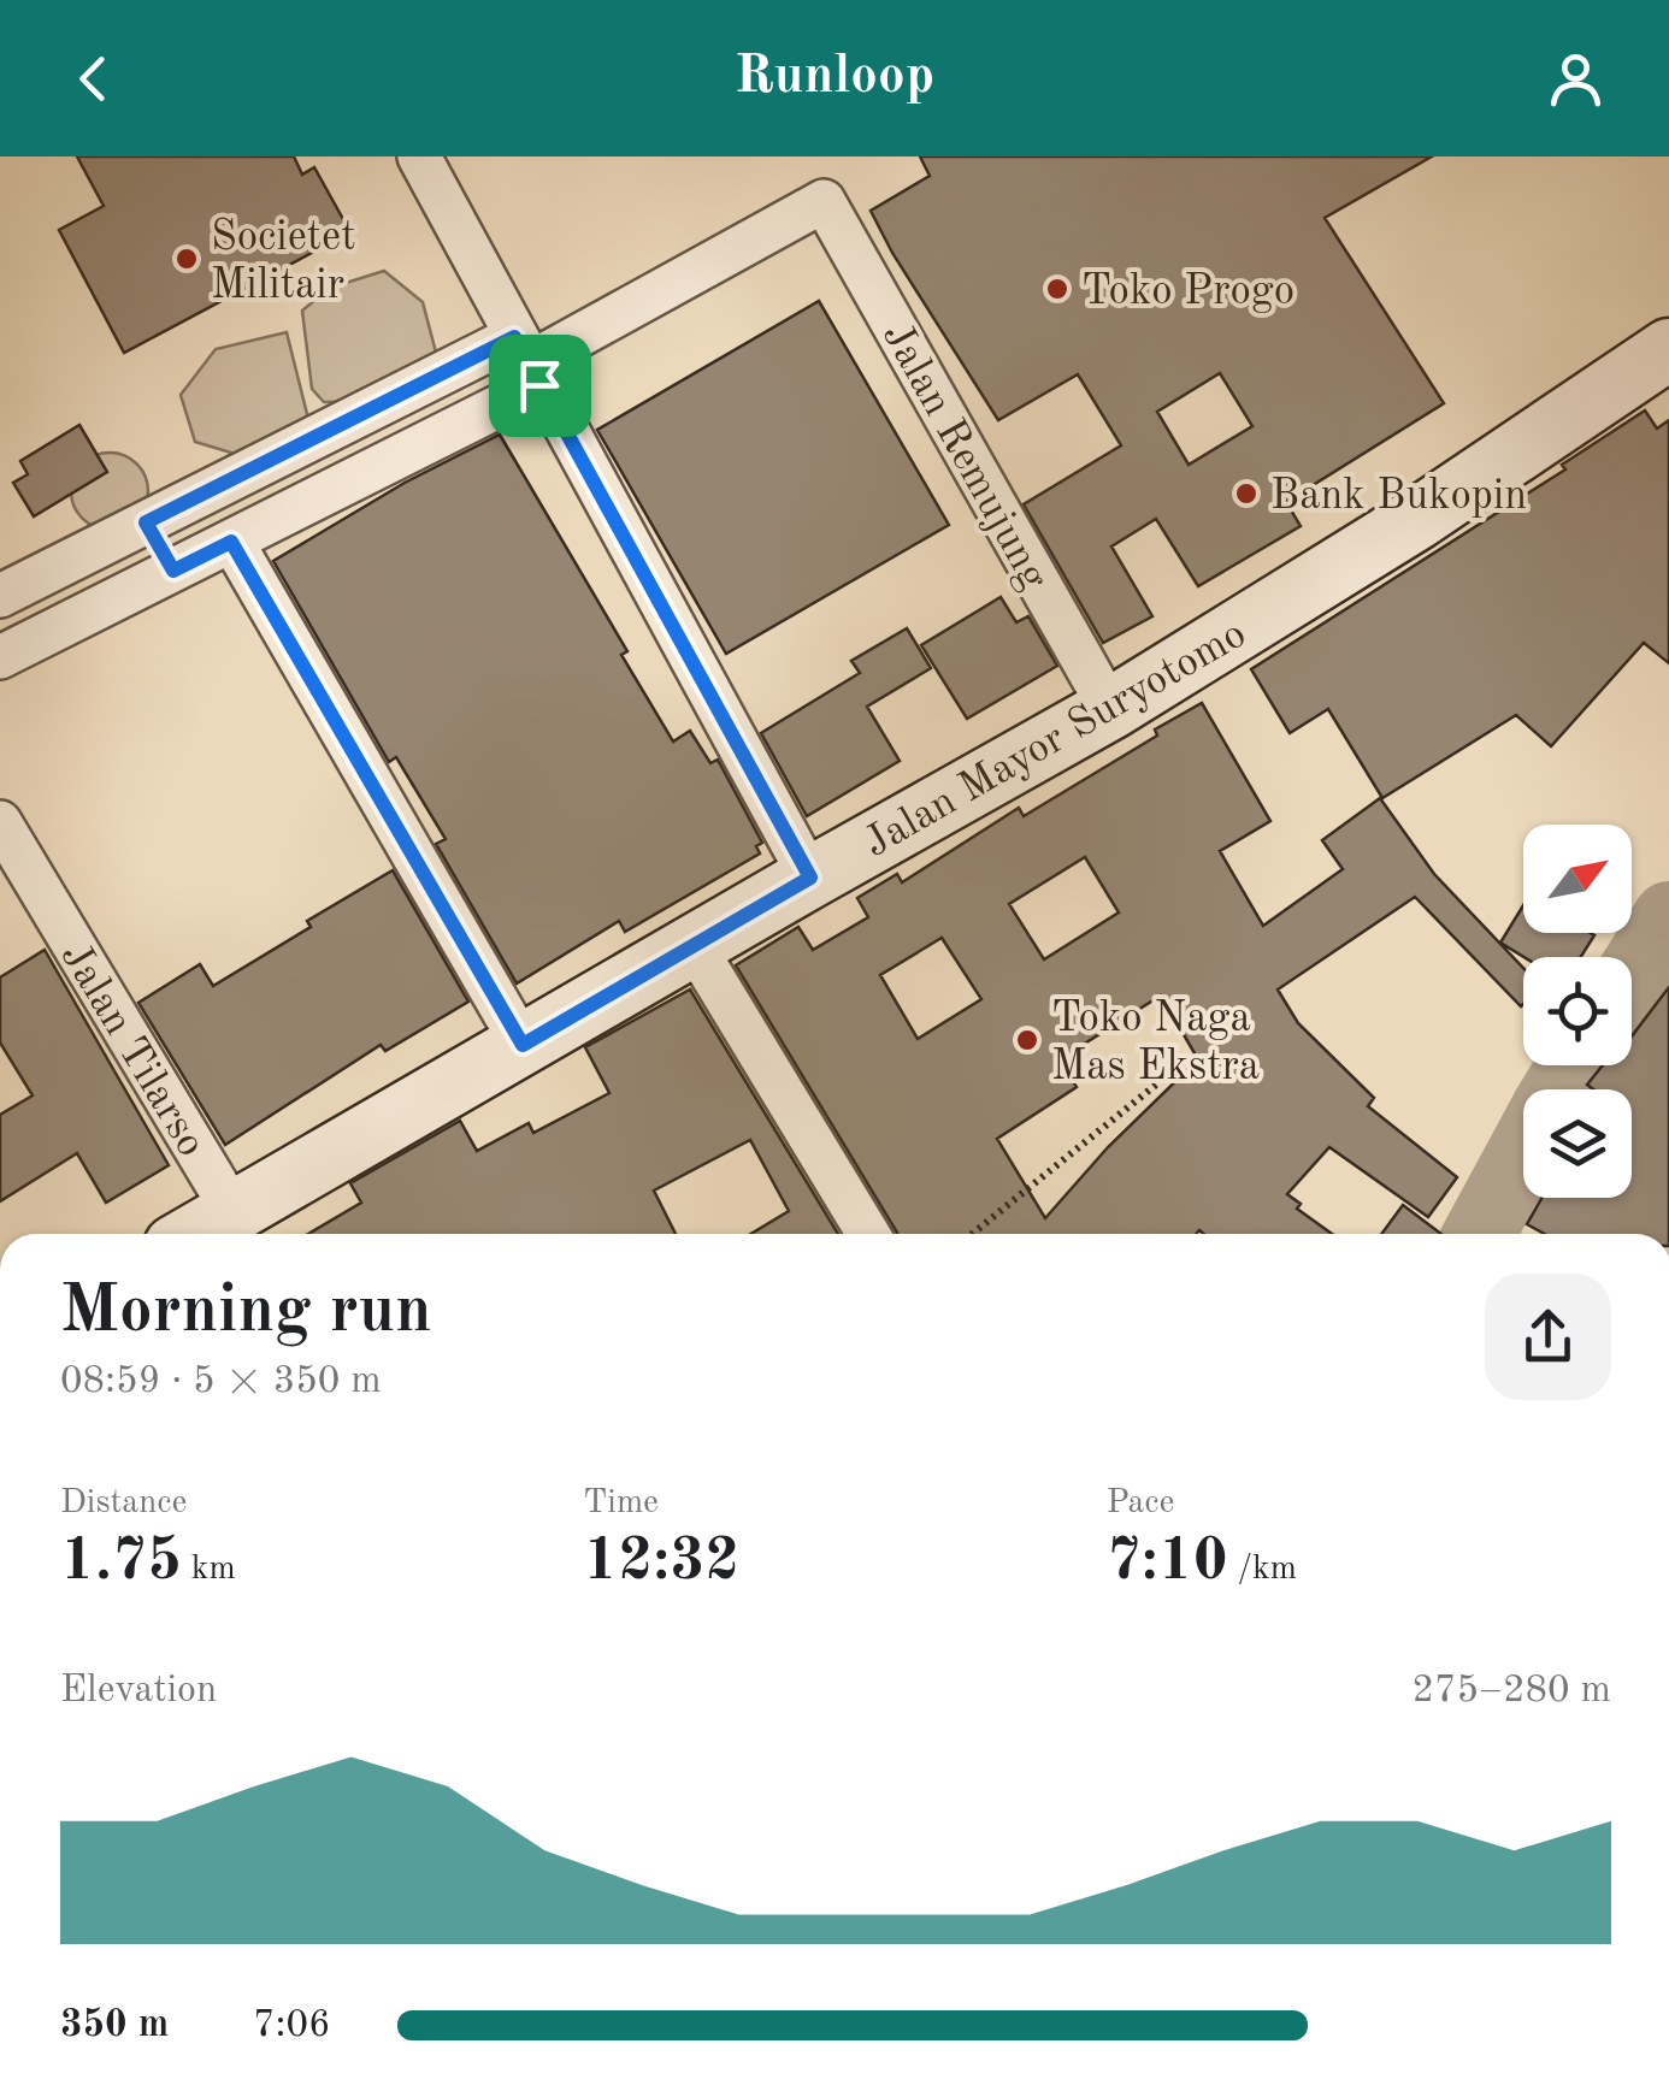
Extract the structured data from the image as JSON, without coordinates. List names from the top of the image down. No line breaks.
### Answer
{"streets":{"main road":["Jalan Mayor Suryotomo"],"street":["Jalan Remujung","Jalan Tilarso"]},"crossings":[["Jalan Remujung","Jalan Mayor Suryotomo"],["Jalan Mayor Suryotomo","Jalan Tilarso"]],"places":["Societet Militair","Toko Progo","Bank Bukopin","Toko Naga Mas Ekstra"],"north":"top right","page":{"header":"Runloop","heading":["Morning run","08:59 · 5 × 350 m"],"stats":[["Distance","1.75 km"],["Time","12:32"],["Pace","7:10 /km"]],"chart":["Elevation","275–280 m"],"list":[{"name":"350 m","note":"7:06"}]}}
